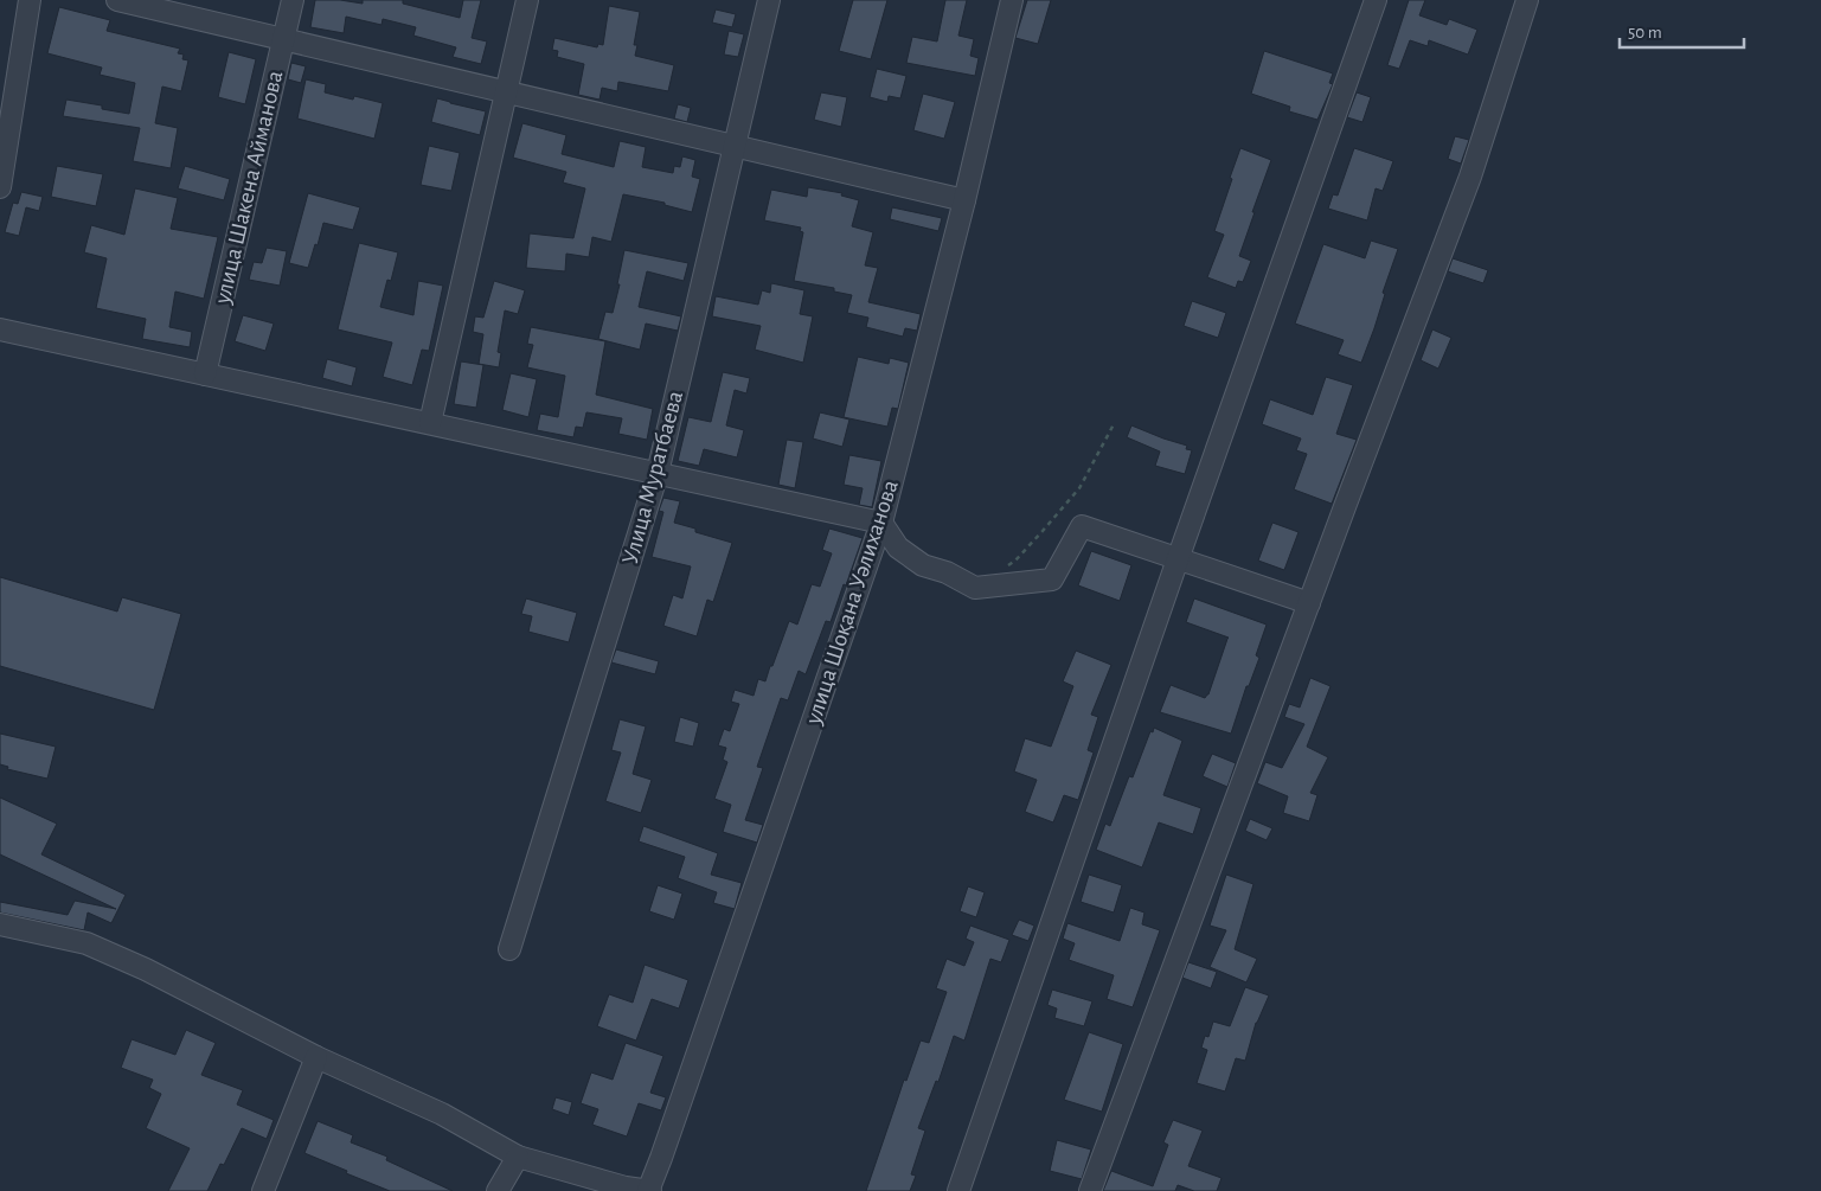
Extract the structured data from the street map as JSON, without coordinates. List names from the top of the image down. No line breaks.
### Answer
{"streets":{"street":["улица Шакена Айманова","Улица Муратбаева","улица Шоқана Уәлиханова"]},"scale_bar":"50 m"}
